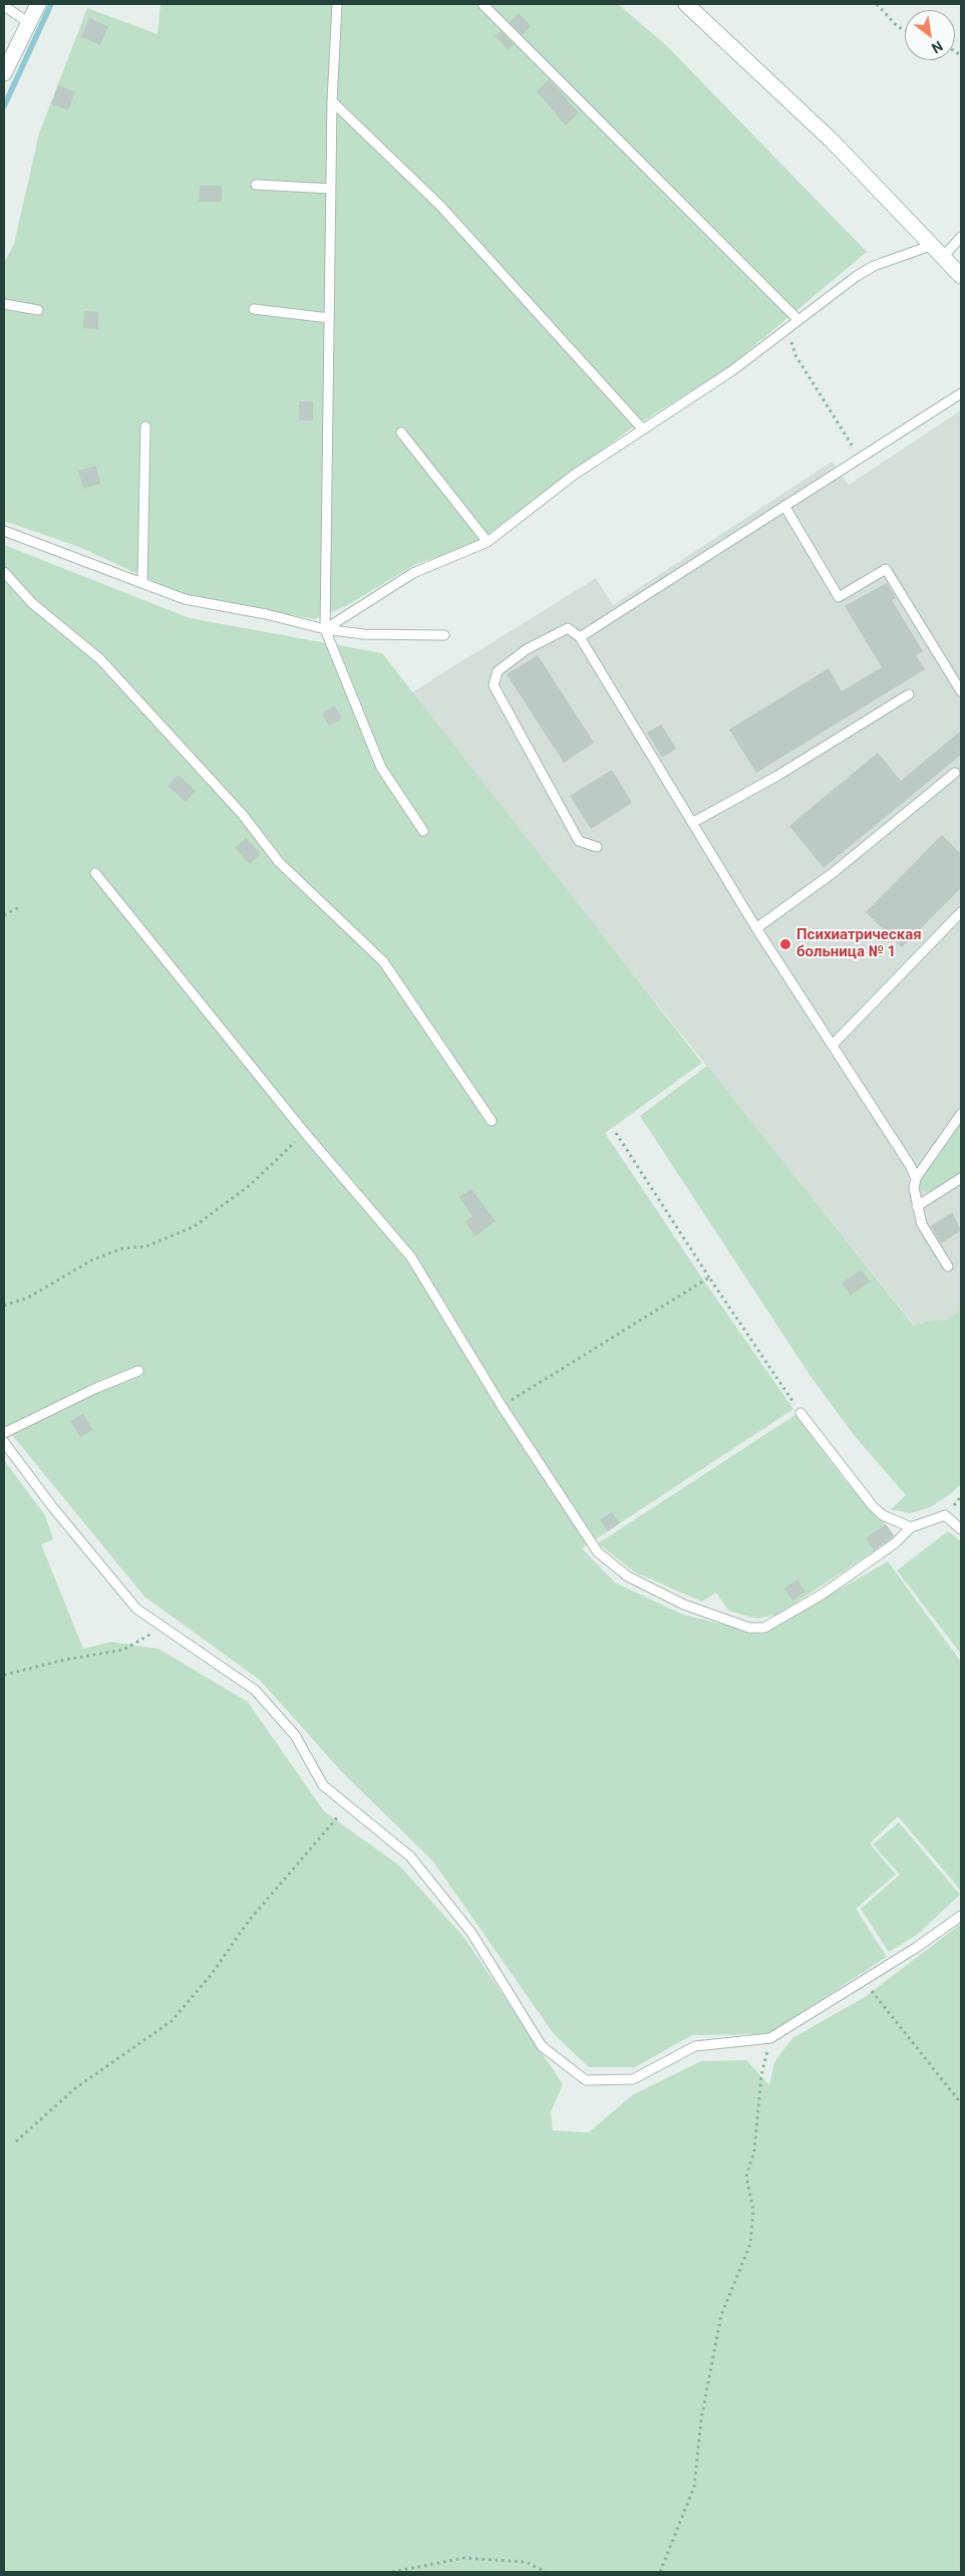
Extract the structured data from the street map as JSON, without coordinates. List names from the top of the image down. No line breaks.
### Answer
{"places":["Психиатрическая больница № 1"],"north":"bottom right"}
